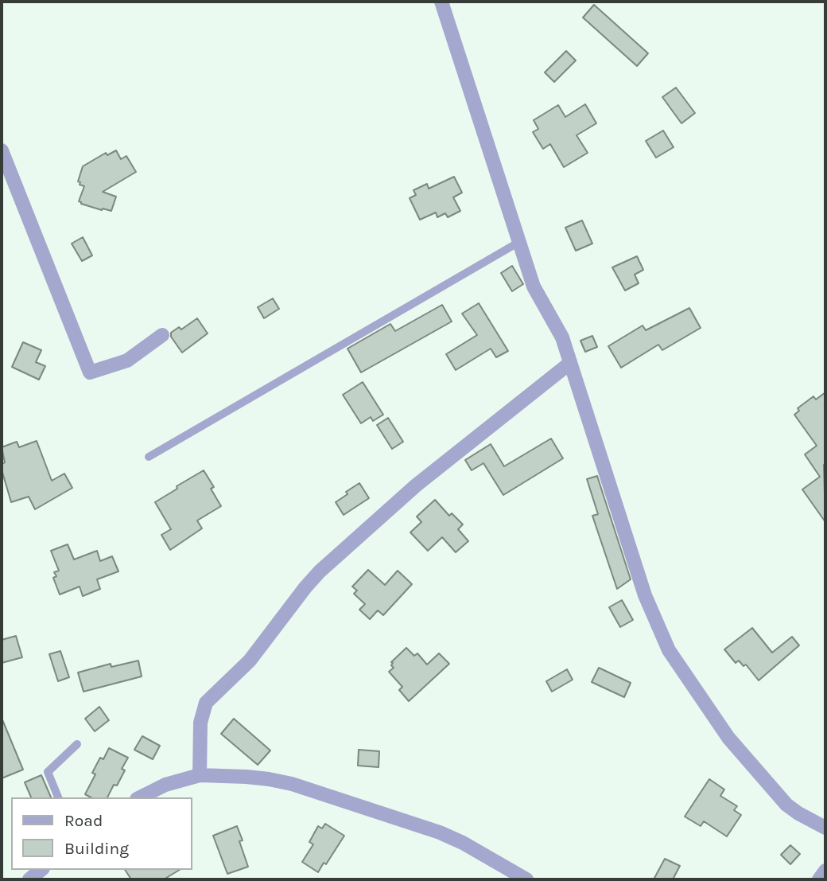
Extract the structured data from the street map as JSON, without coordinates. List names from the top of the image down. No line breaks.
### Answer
{"legend":["Road","Building"]}
